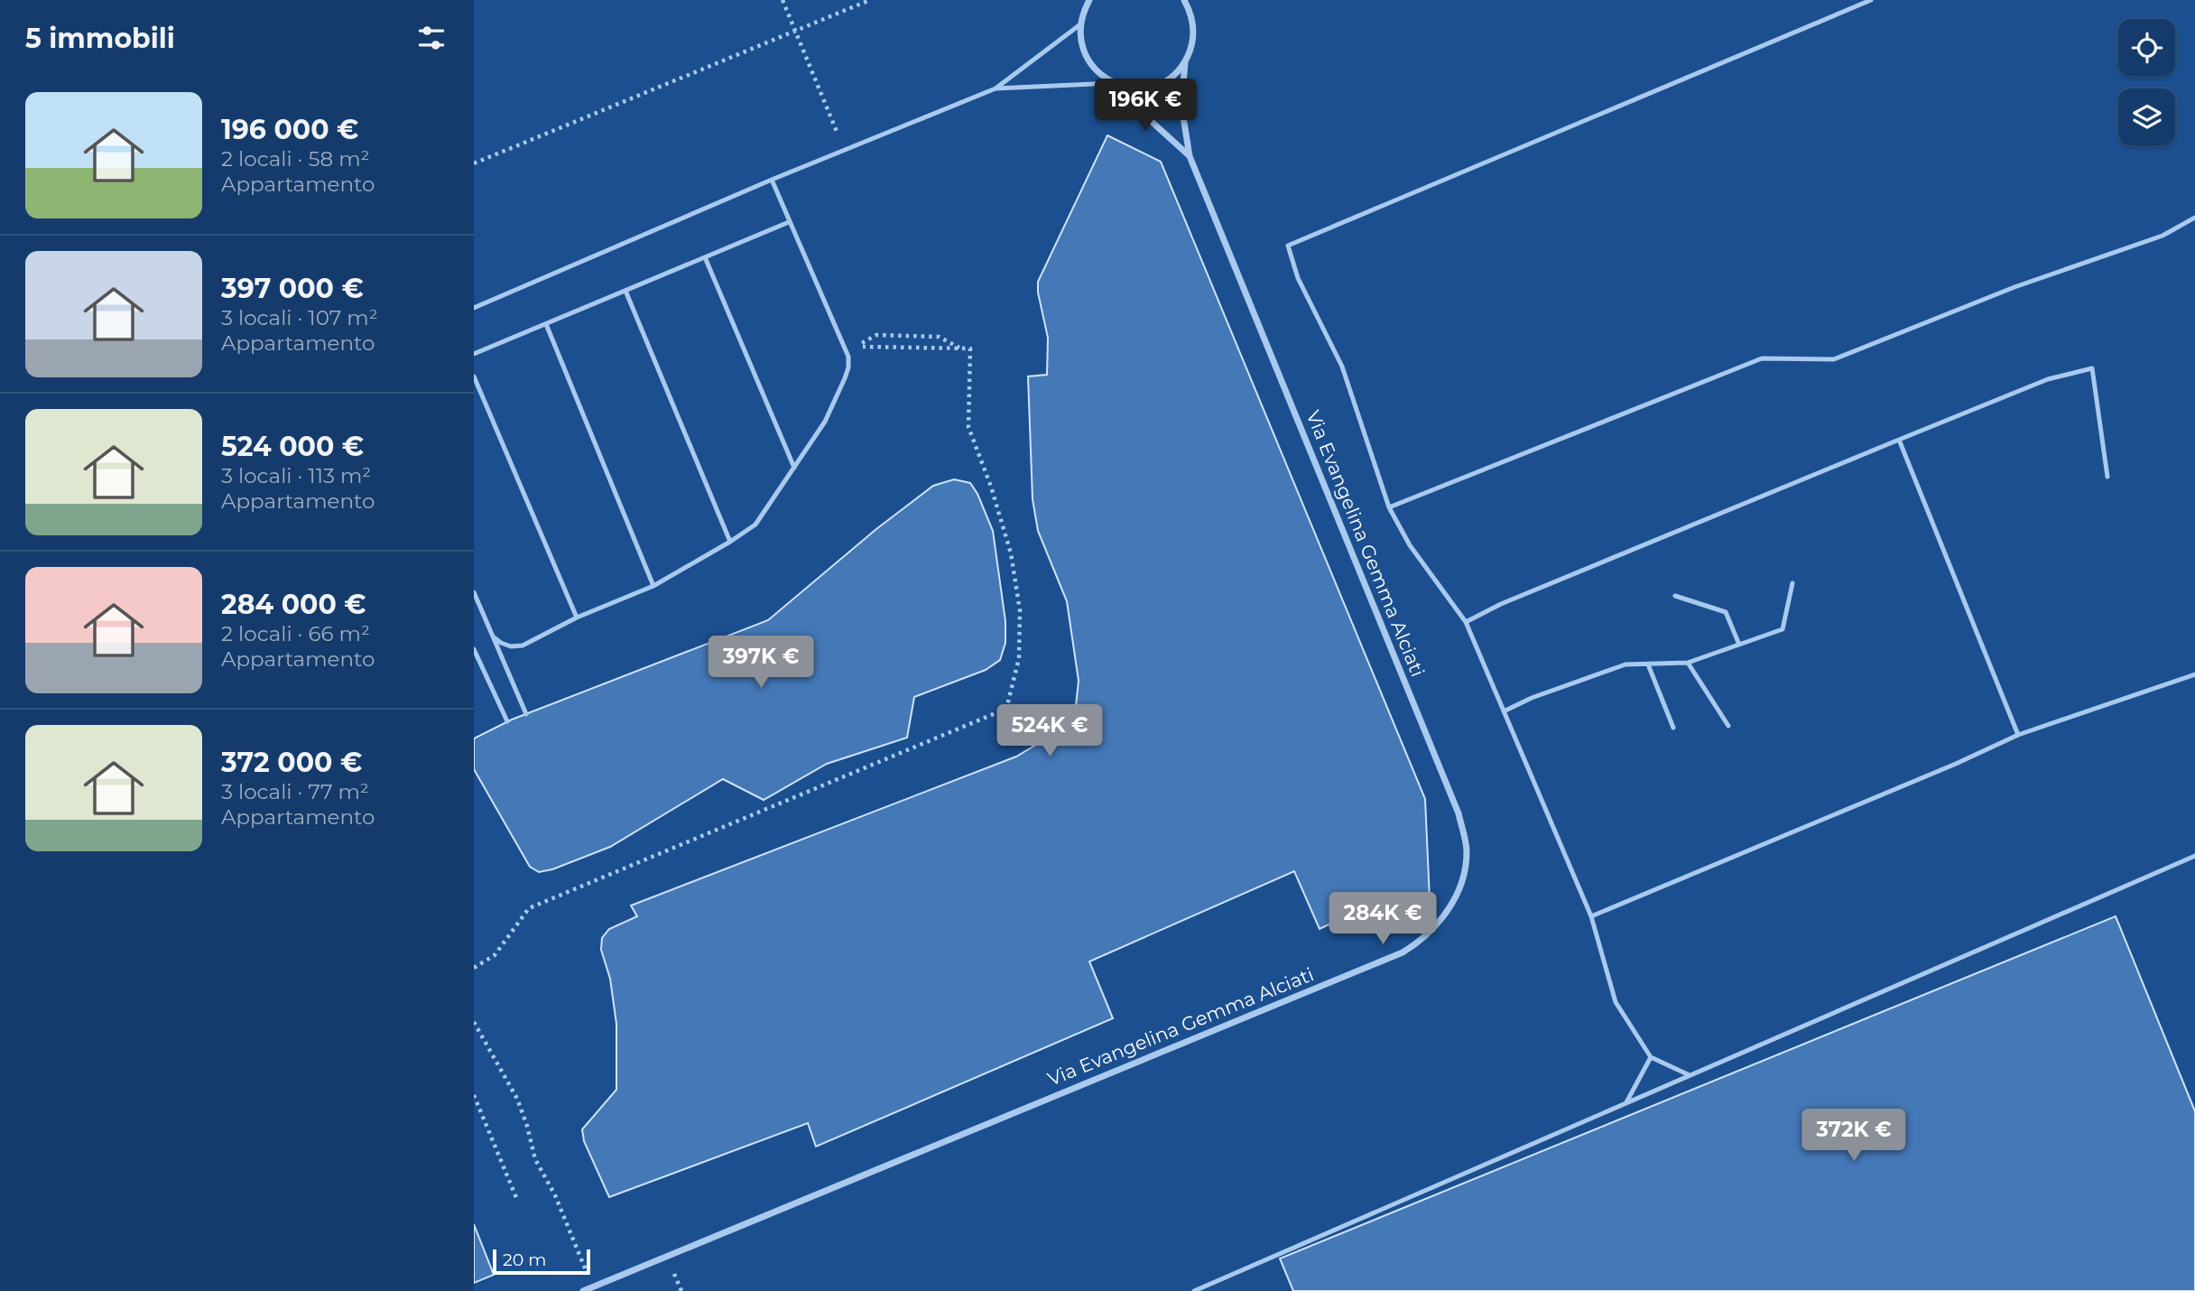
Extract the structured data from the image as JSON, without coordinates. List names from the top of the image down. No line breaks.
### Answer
{"streets":{"street":["Via Evangelina Gemma Alciati"]},"scale_bar":"20 m","page":{"heading":"5 immobili","list":[{"name":"196 000 €","note":"2 locali · 58 m² · Appartamento"},{"name":"397 000 €","note":"3 locali · 107 m² · Appartamento"},{"name":"524 000 €","note":"3 locali · 113 m² · Appartamento"},{"name":"284 000 €","note":"2 locali · 66 m² · Appartamento"},{"name":"372 000 €","note":"3 locali · 77 m² · Appartamento"}],"price":["196K €","397K €","524K €","284K €","372K €"],"scale":"20 m"}}
